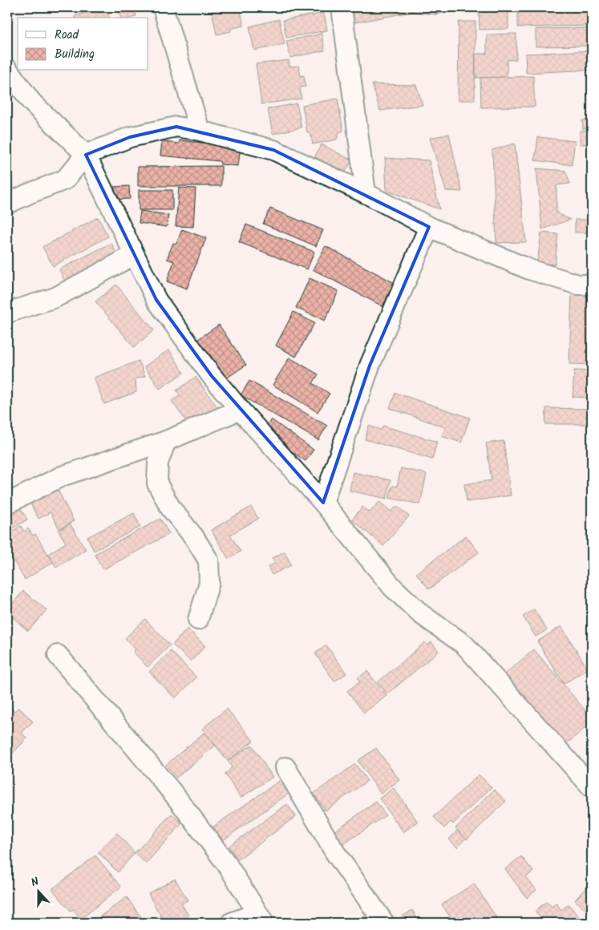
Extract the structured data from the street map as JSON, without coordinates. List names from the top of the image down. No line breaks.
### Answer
{"legend":["Road","Building"],"north":"top"}
